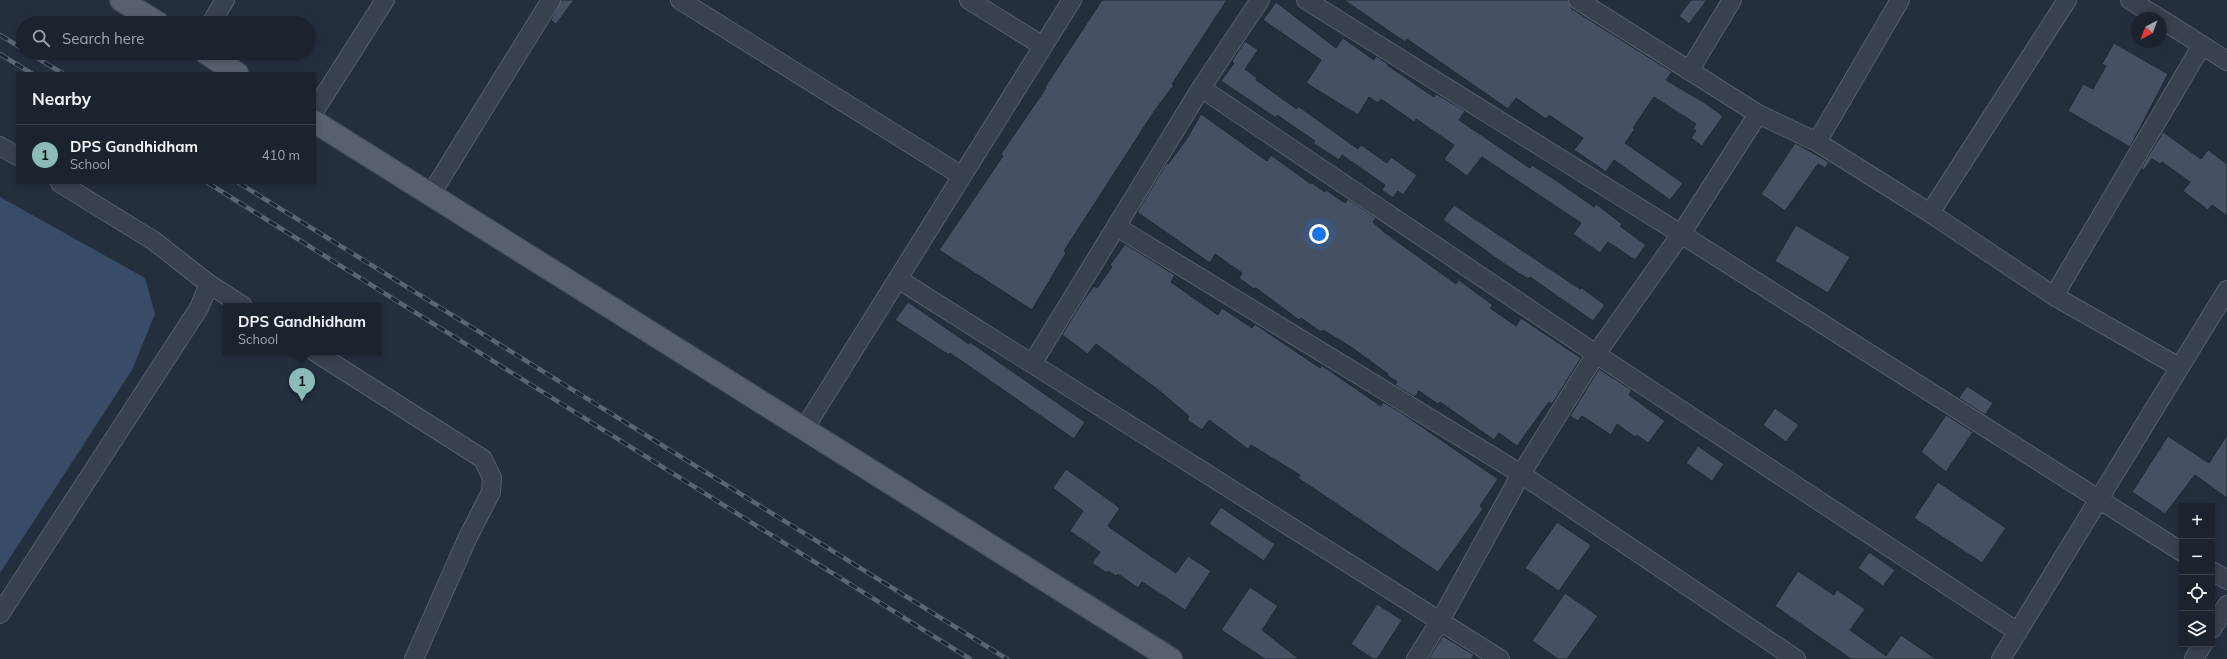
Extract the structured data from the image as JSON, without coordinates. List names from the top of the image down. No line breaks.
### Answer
{"north":"bottom left","page":{"search":"Search here","heading":"Nearby","list":[{"mark":"1","name":"DPS Gandhidham","note":"School","value":"410 m"}],"popup":["DPS Gandhidham","School"],"pins":"1","map_buttons":["+","−"]}}
